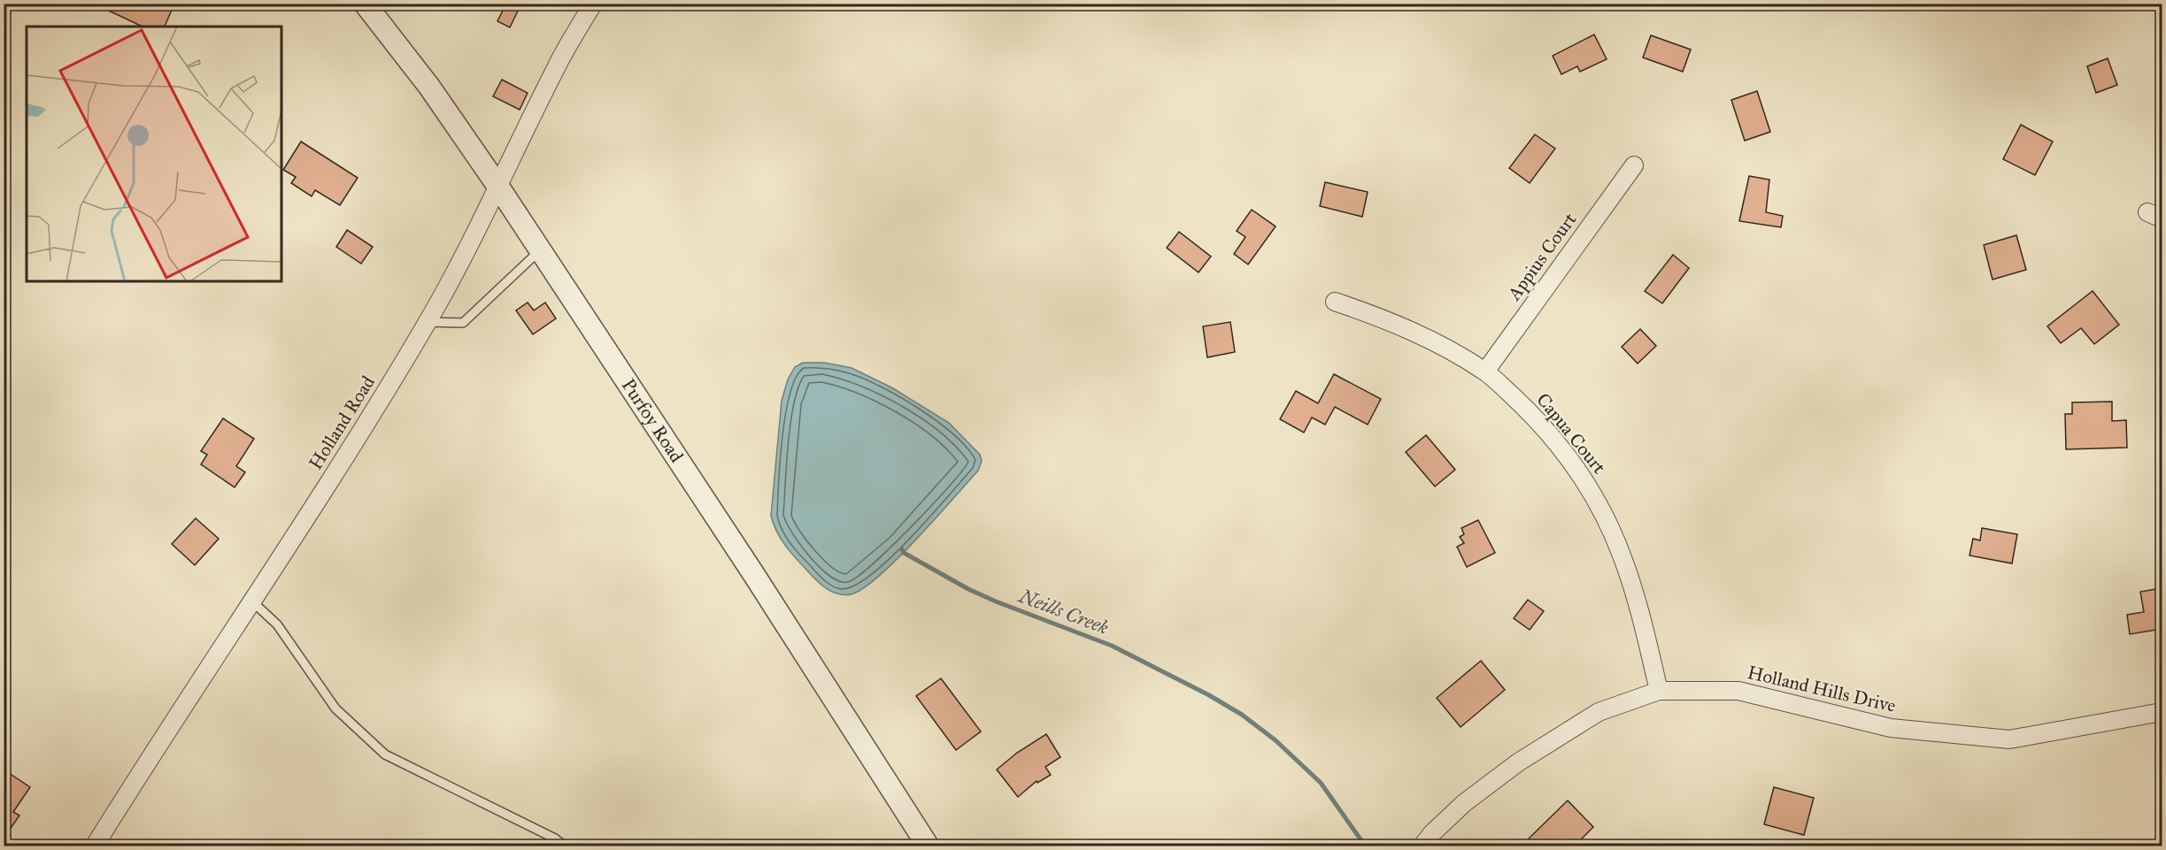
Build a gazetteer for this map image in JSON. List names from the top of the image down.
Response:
{
  "streets": {
    "street": [
      "Appius Court",
      "Purfoy Road",
      "Holland Road",
      "Capua Court",
      "Holland Hills Drive"
    ]
  },
  "crossings": [
    ["Appius Court", "Capua Court"],
    ["Purfoy Road", "Holland Road"],
    ["Capua Court", "Holland Hills Drive"]
  ],
  "water": ["Neills Creek"]
}
